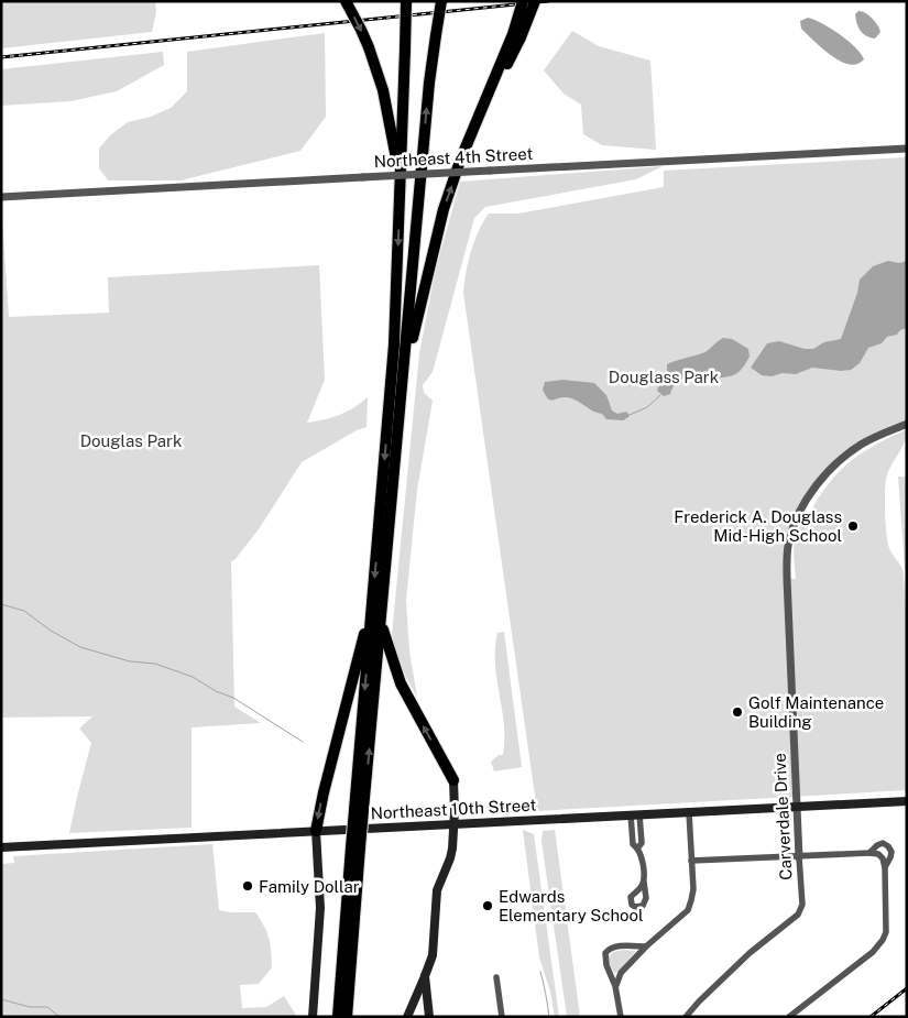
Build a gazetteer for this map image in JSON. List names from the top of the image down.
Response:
{
  "streets": {
    "main road": ["Northeast 10th Street"],
    "street": ["Northeast 4th Street", "Carverdale Drive"]
  },
  "crossings": [
    ["Northeast 10th Street", "Carverdale Drive"]
  ],
  "parks": ["Douglass Park", "Douglas Park"],
  "places": [
    "Frederick A. Douglass Mid-High School",
    "Golf Maintenance Building",
    "Family Dollar",
    "Edwards Elementary School"
  ]
}
